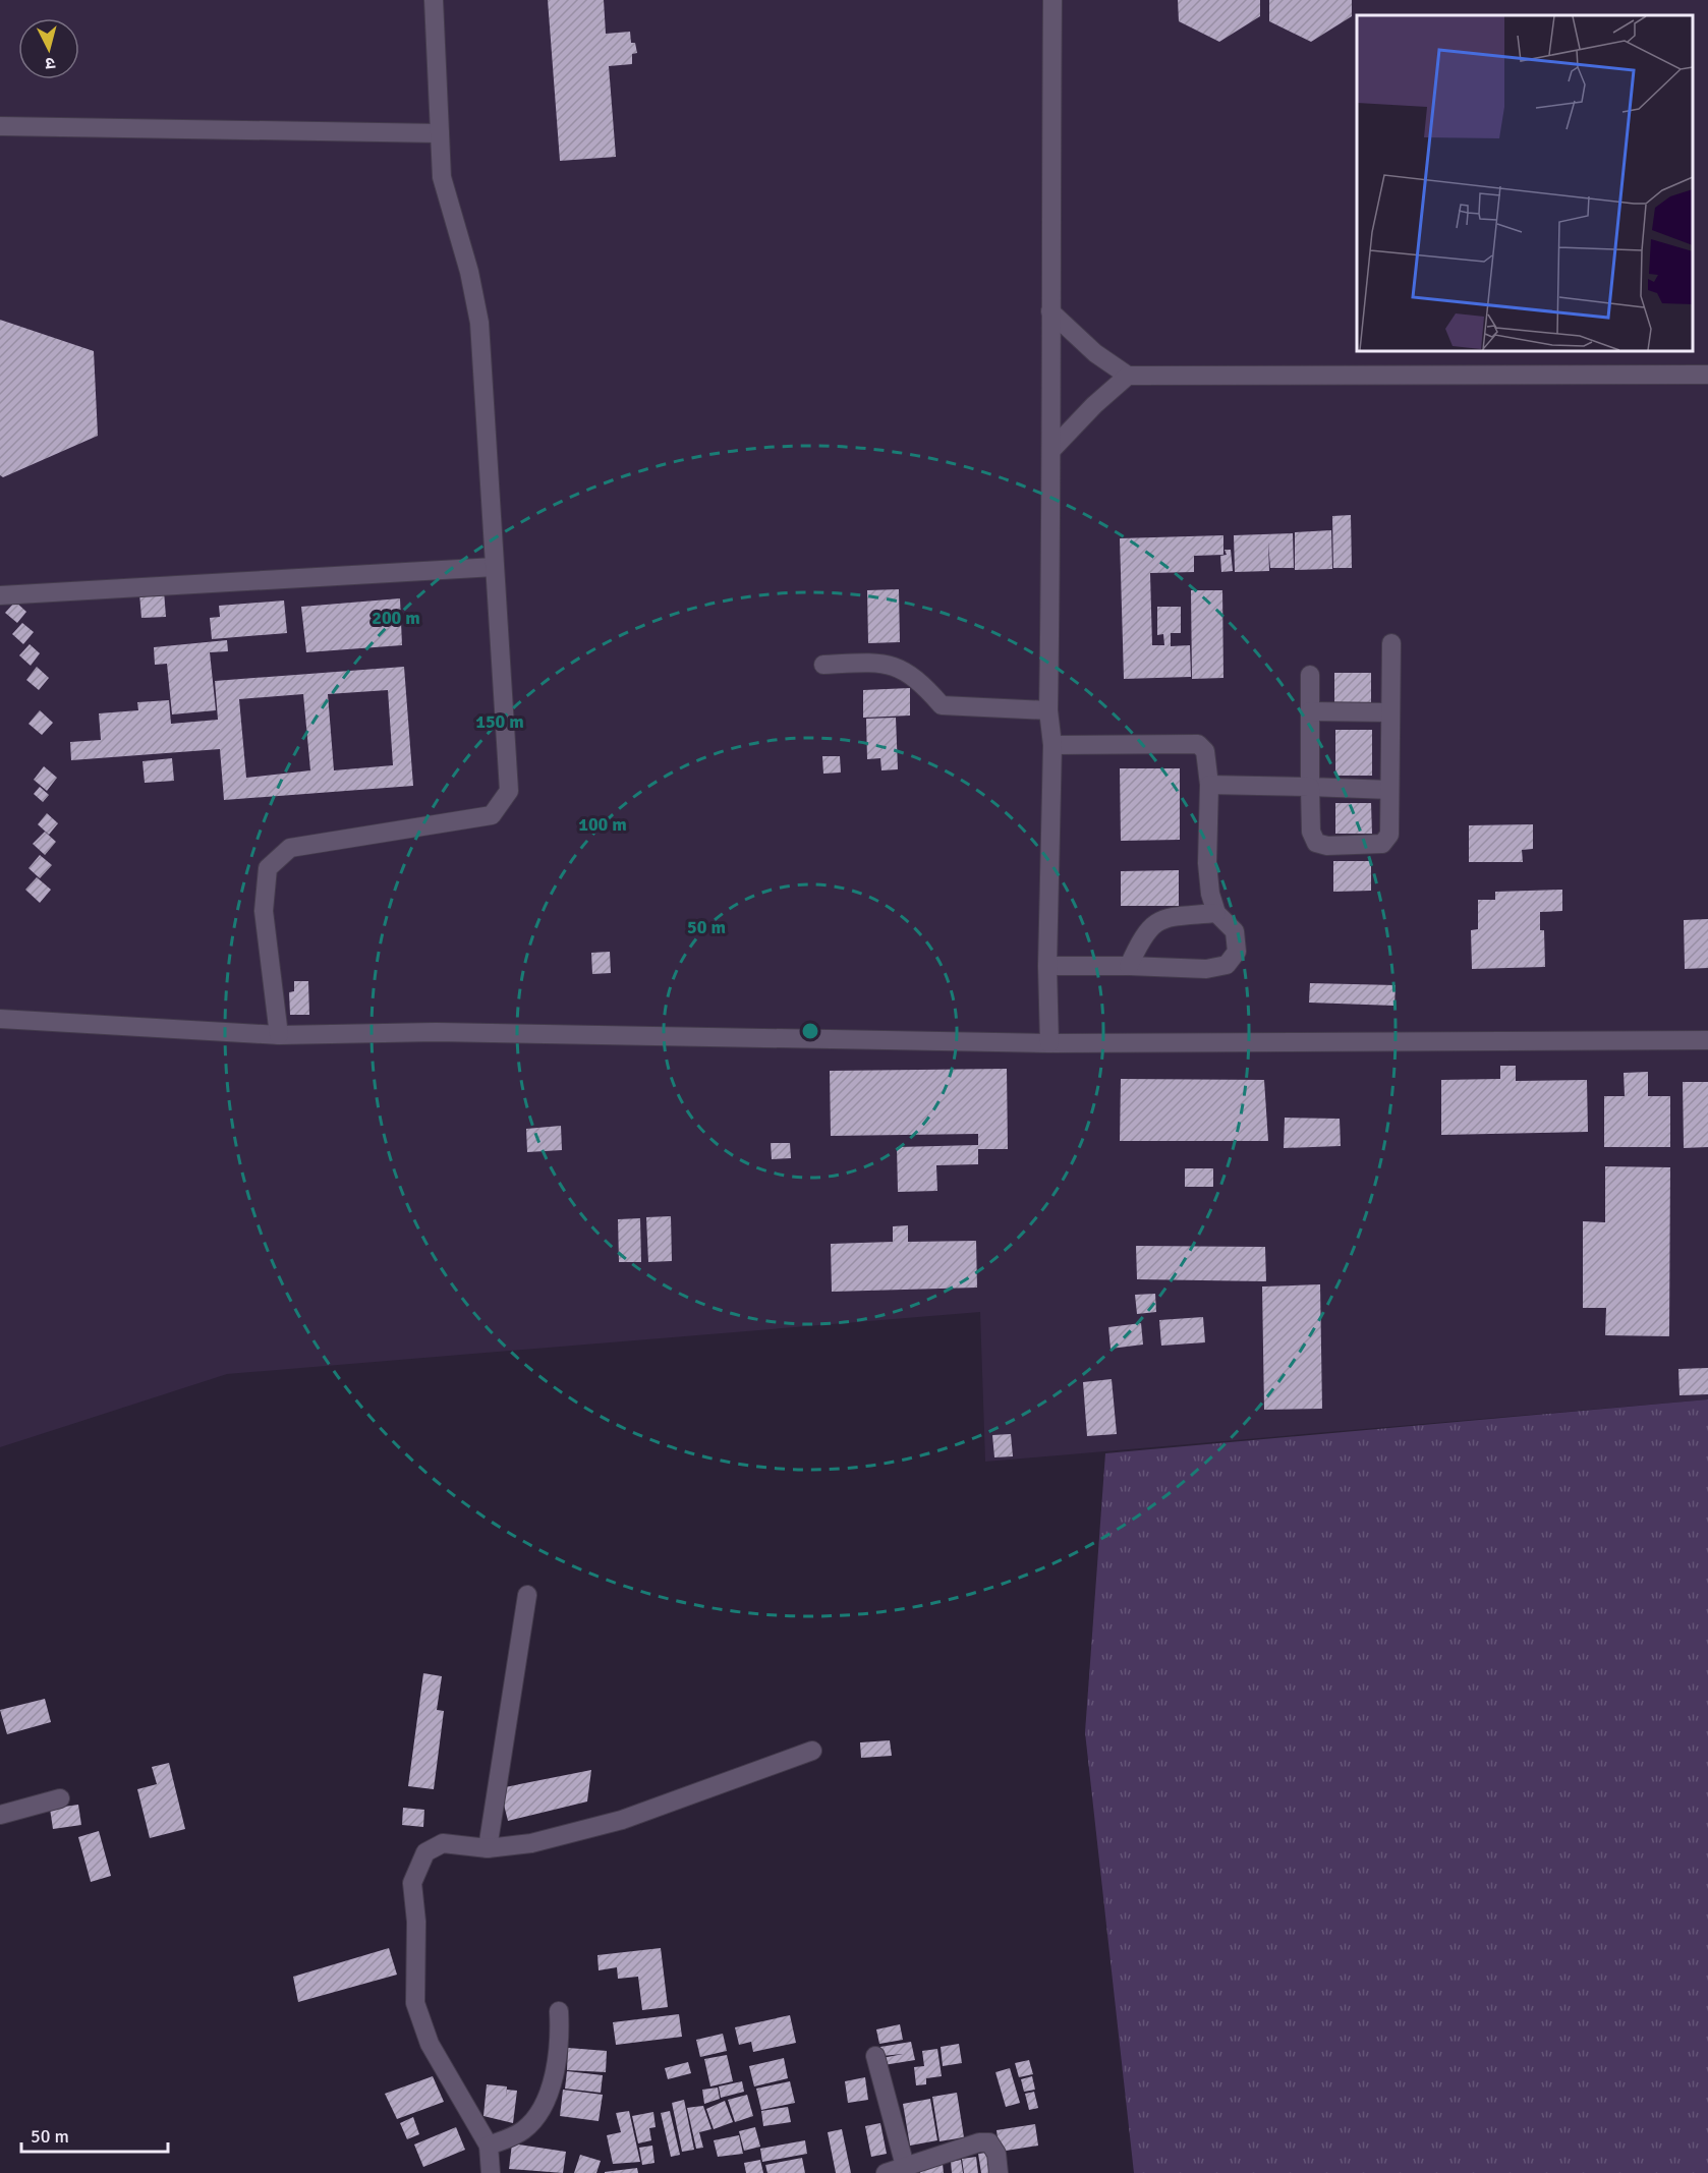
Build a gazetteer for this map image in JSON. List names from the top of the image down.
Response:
{
  "scale_bar": "50 m",
  "north": "bottom",
  "rings": [
    "200 m",
    "150 m",
    "100 m",
    "50 m"
  ]
}
